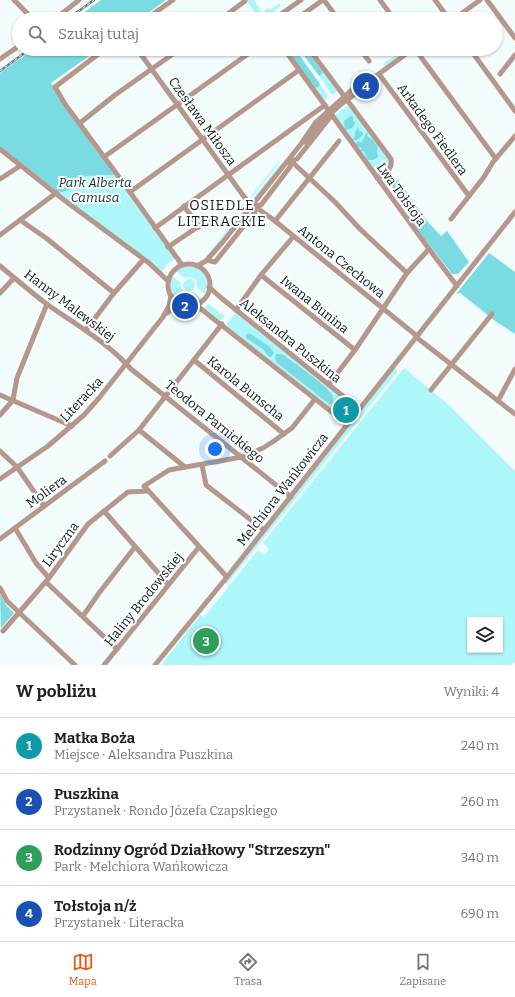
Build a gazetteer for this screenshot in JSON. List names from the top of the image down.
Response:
{
  "streets": {
    "street": [
      "Czesława Miłosza",
      "Arkadego Fiedlera",
      "Lwa Tołstoja",
      "Antona Czechowa",
      "Iwana Bunina",
      "Hanny Malewskiej",
      "Aleksandra Puszkina",
      "Karola Bunscha",
      "Literacka",
      "Teodora Parnickiego",
      "Melchiora Wańkowicza",
      "Moliera",
      "Liryczna",
      "Haliny Brodowskiej"
    ]
  },
  "crossings": [
    ["Czesława Miłosza", "Antona Czechowa"],
    ["Lwa Tołstoja", "Melchiora Wańkowicza"],
    ["Antona Czechowa", "Melchiora Wańkowicza"],
    ["Hanny Malewskiej", "Literacka"],
    ["Hanny Malewskiej", "Teodora Parnickiego"],
    ["Aleksandra Puszkina", "Literacka"],
    ["Aleksandra Puszkina", "Melchiora Wańkowicza"],
    ["Literacka", "Teodora Parnickiego"],
    ["Teodora Parnickiego", "Melchiora Wańkowicza"]
  ],
  "districts": ["OSIEDLE LITERACKIE"],
  "parks": ["Park Alberta Camusa"],
  "page": {
    "search": "Szukaj tutaj",
    "pins": [
      "4",
      "2",
      "1",
      "3"
    ],
    "heading": ["W pobliżu", "Wyniki: 4"],
    "list": [
      {
        "mark": "1",
        "name": "Matka Boża",
        "note": "Miejsce · Aleksandra Puszkina",
        "value": "240 m"
      },
      {
        "mark": "2",
        "name": "Puszkina",
        "note": "Przystanek · Rondo Józefa Czapskiego",
        "value": "260 m"
      },
      {
        "mark": "3",
        "name": "Rodzinny Ogród Działkowy \"Strzeszyn\"",
        "note": "Park · Melchiora Wańkowicza",
        "value": "340 m"
      },
      {
        "mark": "4",
        "name": "Tołstoja n/ż",
        "note": "Przystanek · Literacka",
        "value": "690 m"
      }
    ],
    "nav": ["Mapa", "Trasa", "Zapisane"]
  }
}
